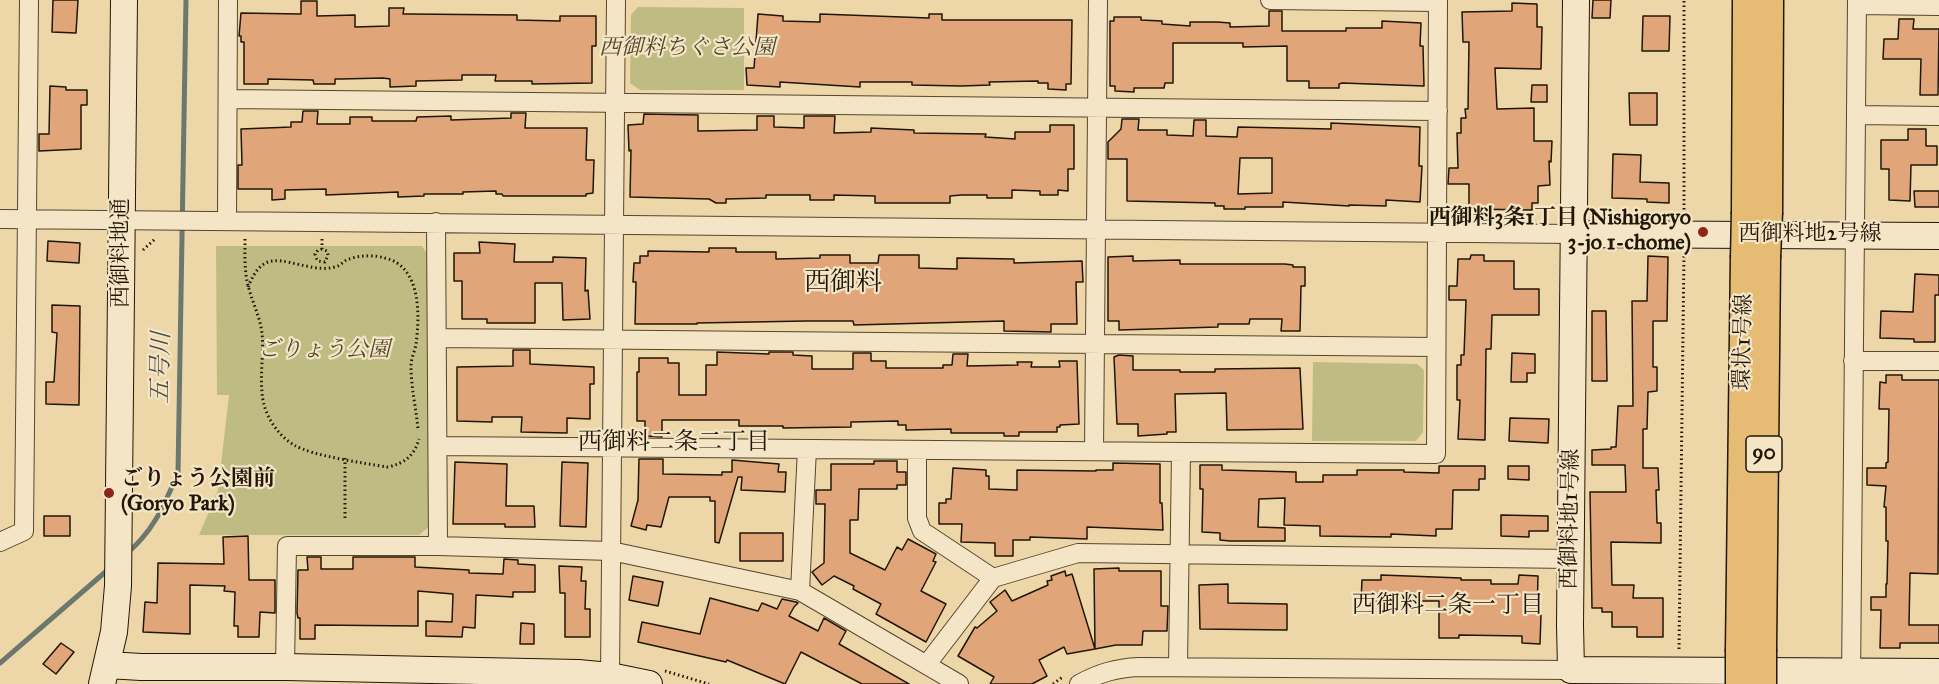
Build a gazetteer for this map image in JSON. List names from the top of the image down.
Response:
{
  "streets": {
    "main road": ["環状1号線", "90"],
    "street": ["西御料地2号線", "西御料地通", "西御料地1号線"]
  },
  "crossings": [
    ["西御料地2号線", "西御料地1号線"]
  ],
  "districts": ["西御料", "西御料二条二丁目", "西御料二条一丁目"],
  "water": ["五号川"],
  "parks": ["西御料ちぐさ公園", "ごりょう公園"],
  "places": ["西御料3条1丁目 (Nishigoryo 3-jo 1-chome)", "ごりょう公園前 (Goryo Park)"]
}
